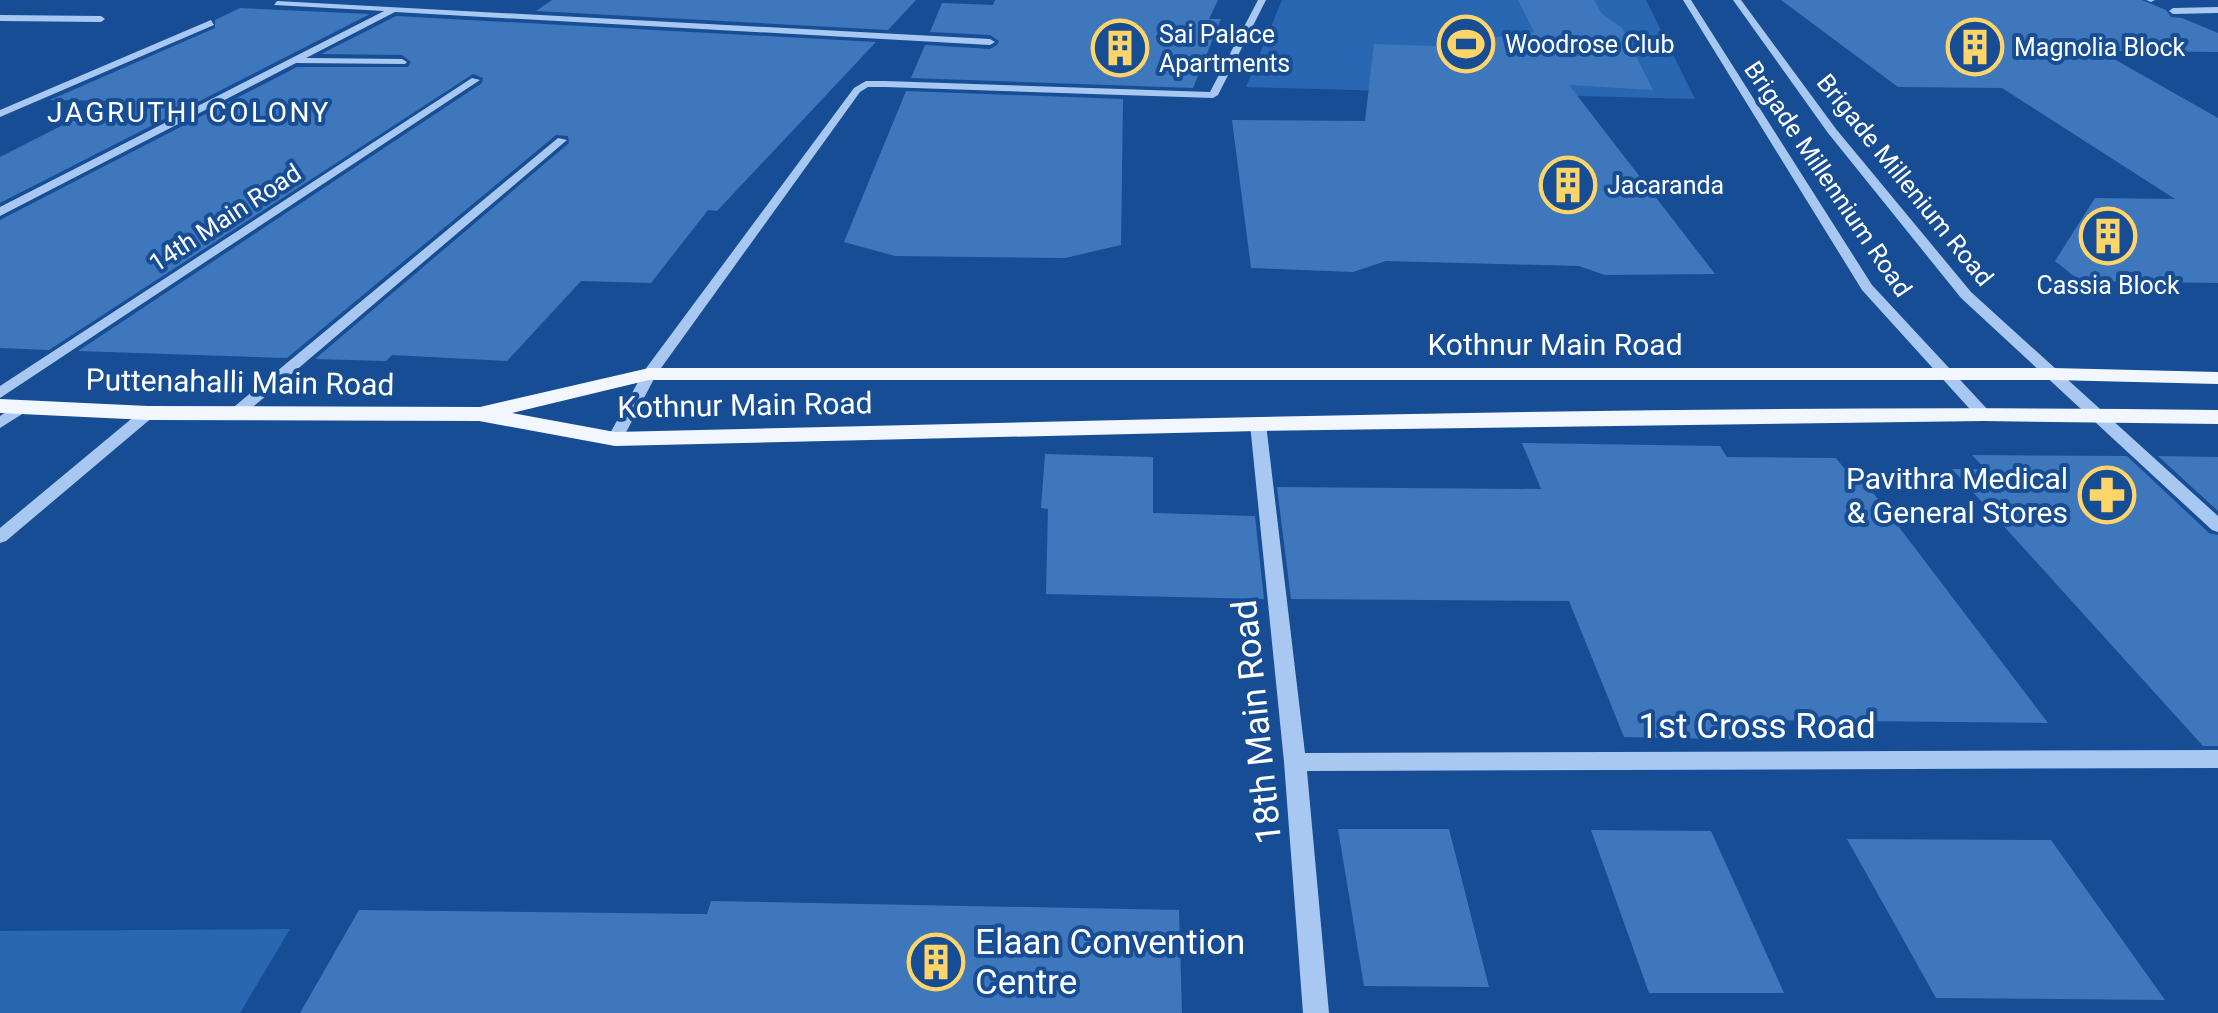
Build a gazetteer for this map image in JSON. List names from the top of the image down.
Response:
{
  "streets": {
    "main road": ["Kothnur Main Road", "Puttenahalli Main Road"],
    "street": [
      "Brigade Millennium Road",
      "Brigade Millenium Road",
      "14th Main Road",
      "18th Main Road",
      "1st Cross Road"
    ]
  },
  "crossings": [
    ["Brigade Millennium Road", "Kothnur Main Road"],
    ["Brigade Millenium Road", "Kothnur Main Road"],
    ["Kothnur Main Road", "Puttenahalli Main Road"],
    ["Kothnur Main Road", "18th Main Road"],
    ["18th Main Road", "1st Cross Road"]
  ],
  "districts": ["JAGRUTHI COLONY"],
  "places": {
    "sports": ["Woodrose Club"],
    "building": [
      "Magnolia Block",
      "Sai Palace Apartments",
      "Jacaranda",
      "Cassia Block",
      "Elaan Convention Centre"
    ],
    "pharmacy": ["Pavithra Medical & General Stores"]
  }
}
